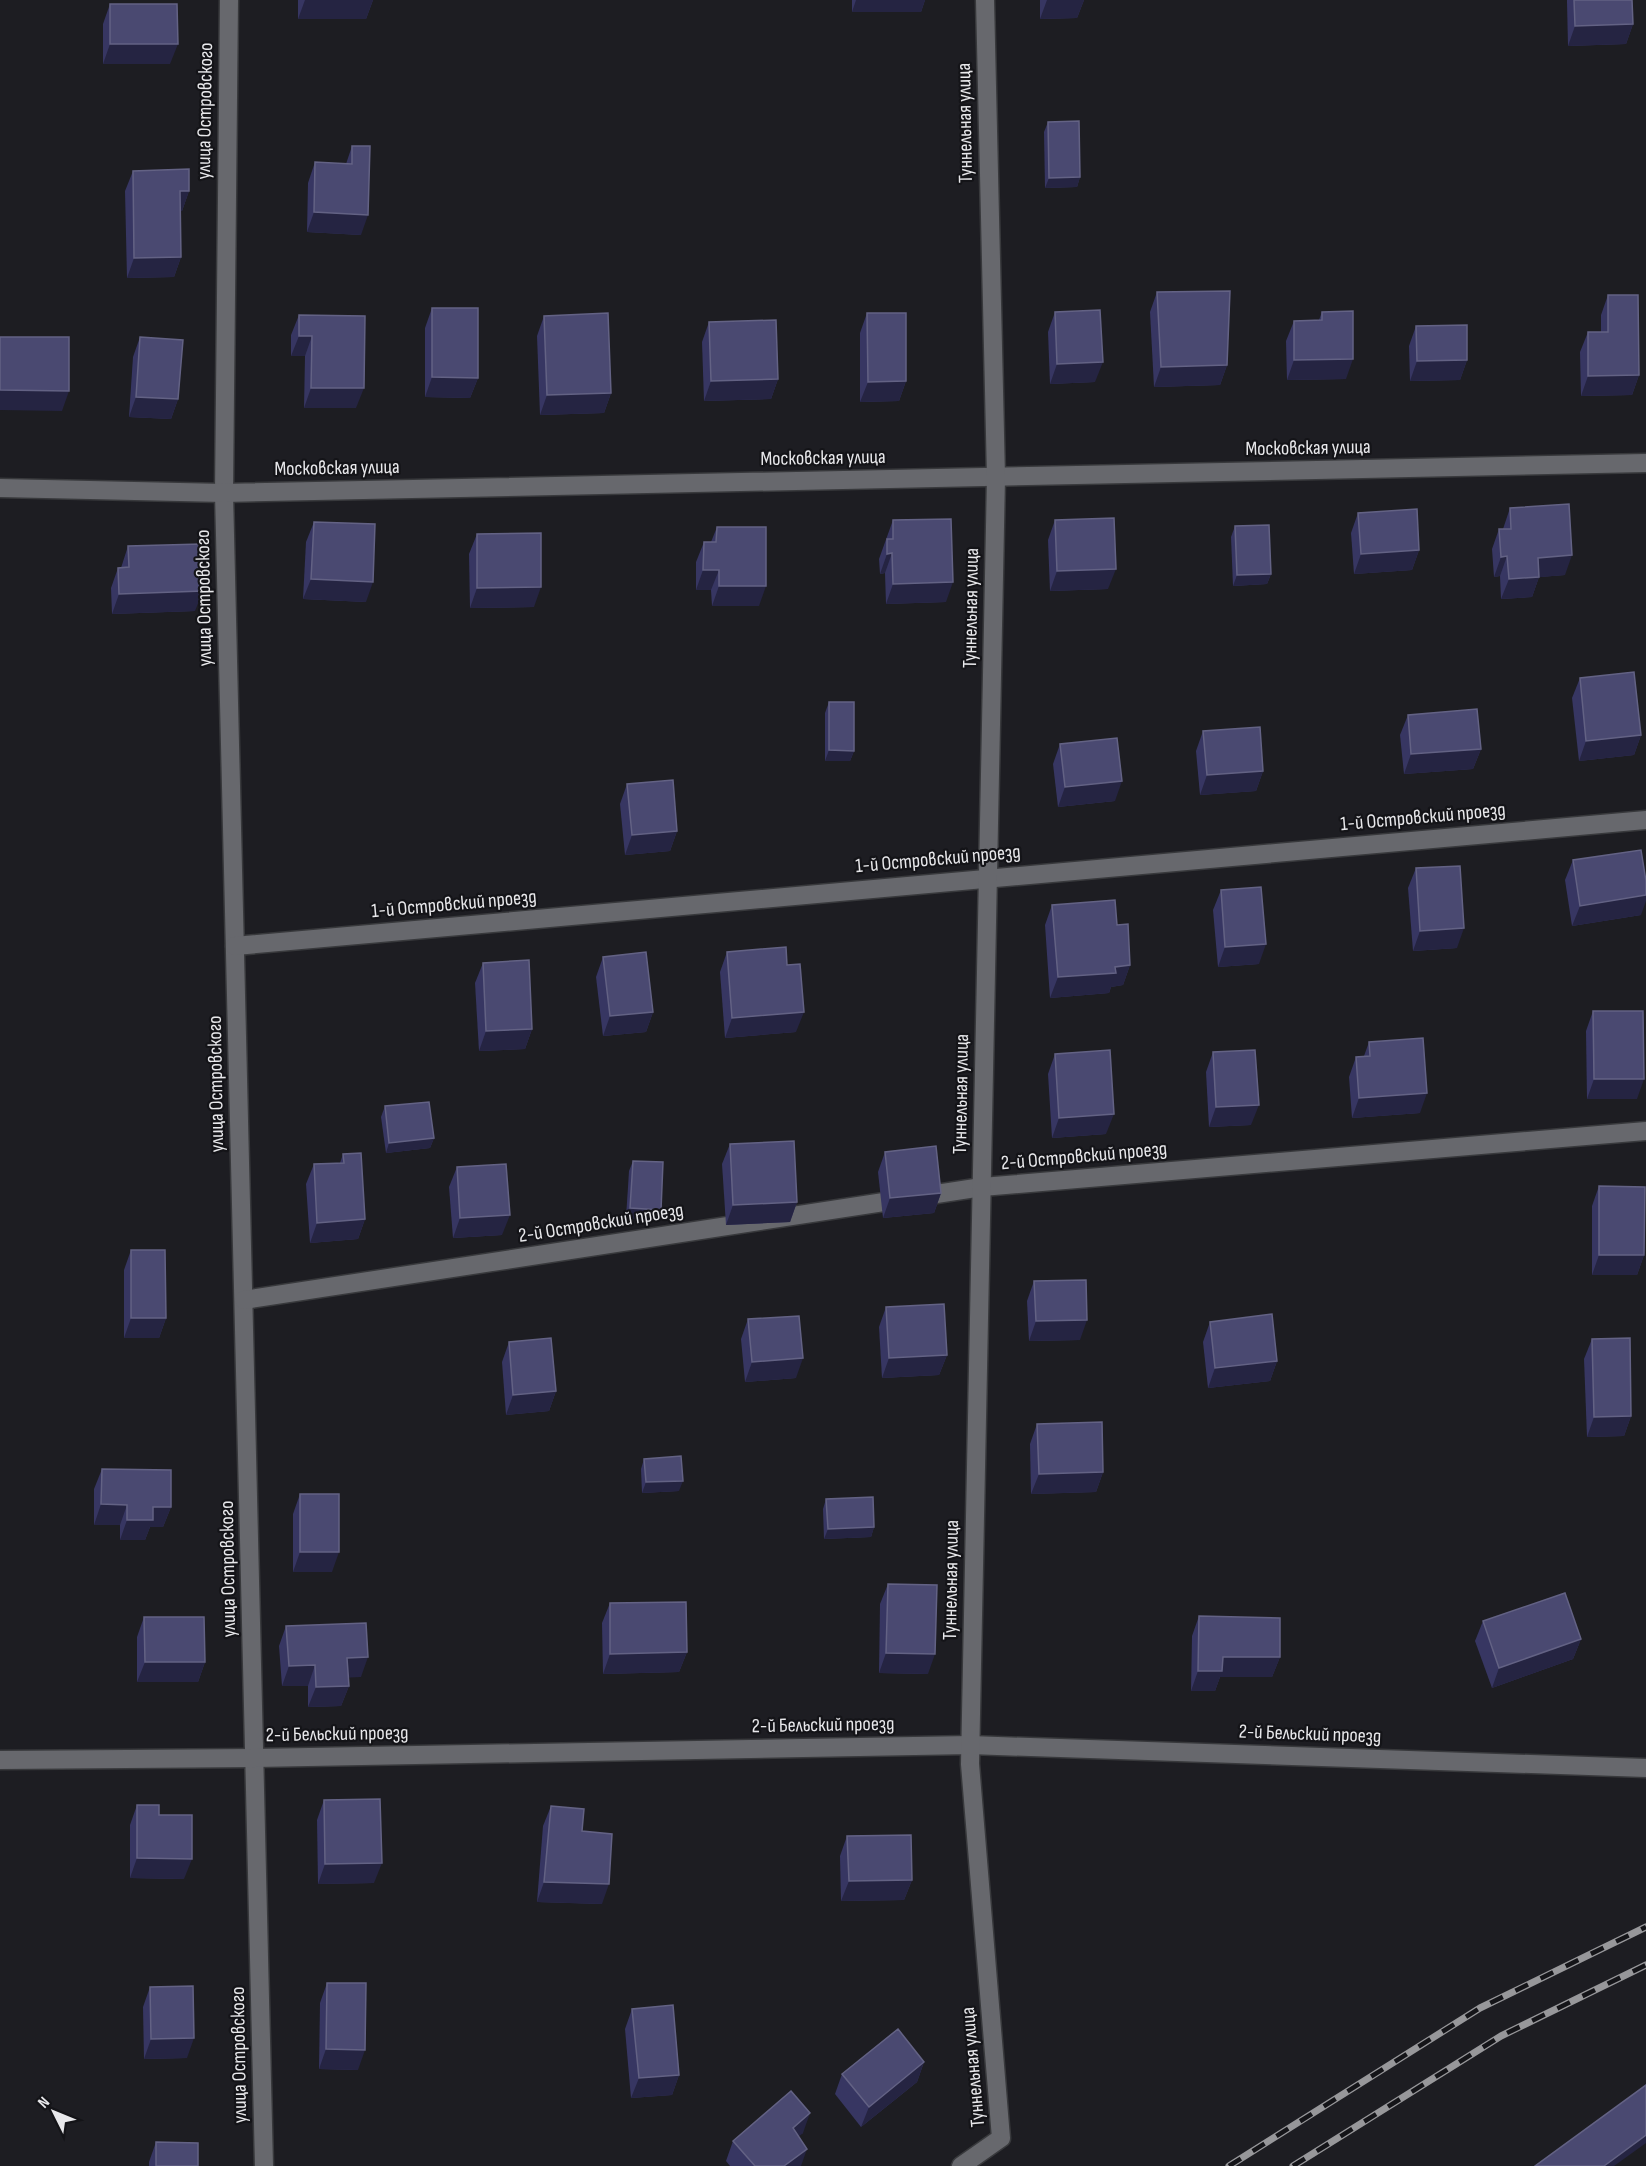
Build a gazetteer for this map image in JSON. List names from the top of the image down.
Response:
{
  "streets": {
    "street": [
      "улица Островского",
      "Туннельная улица",
      "Московская улица",
      "1-й Островский проезд",
      "2-й Островский проезд",
      "2-й Бельский проезд"
    ]
  },
  "crossings": [
    ["улица Островского", "Московская улица"],
    ["улица Островского", "1-й Островский проезд"],
    ["улица Островского", "2-й Островский проезд"],
    ["улица Островского", "2-й Бельский проезд"],
    ["Туннельная улица", "Московская улица"],
    ["Туннельная улица", "1-й Островский проезд"],
    ["Туннельная улица", "2-й Островский проезд"],
    ["Туннельная улица", "2-й Бельский проезд"]
  ],
  "north": "top left"
}
